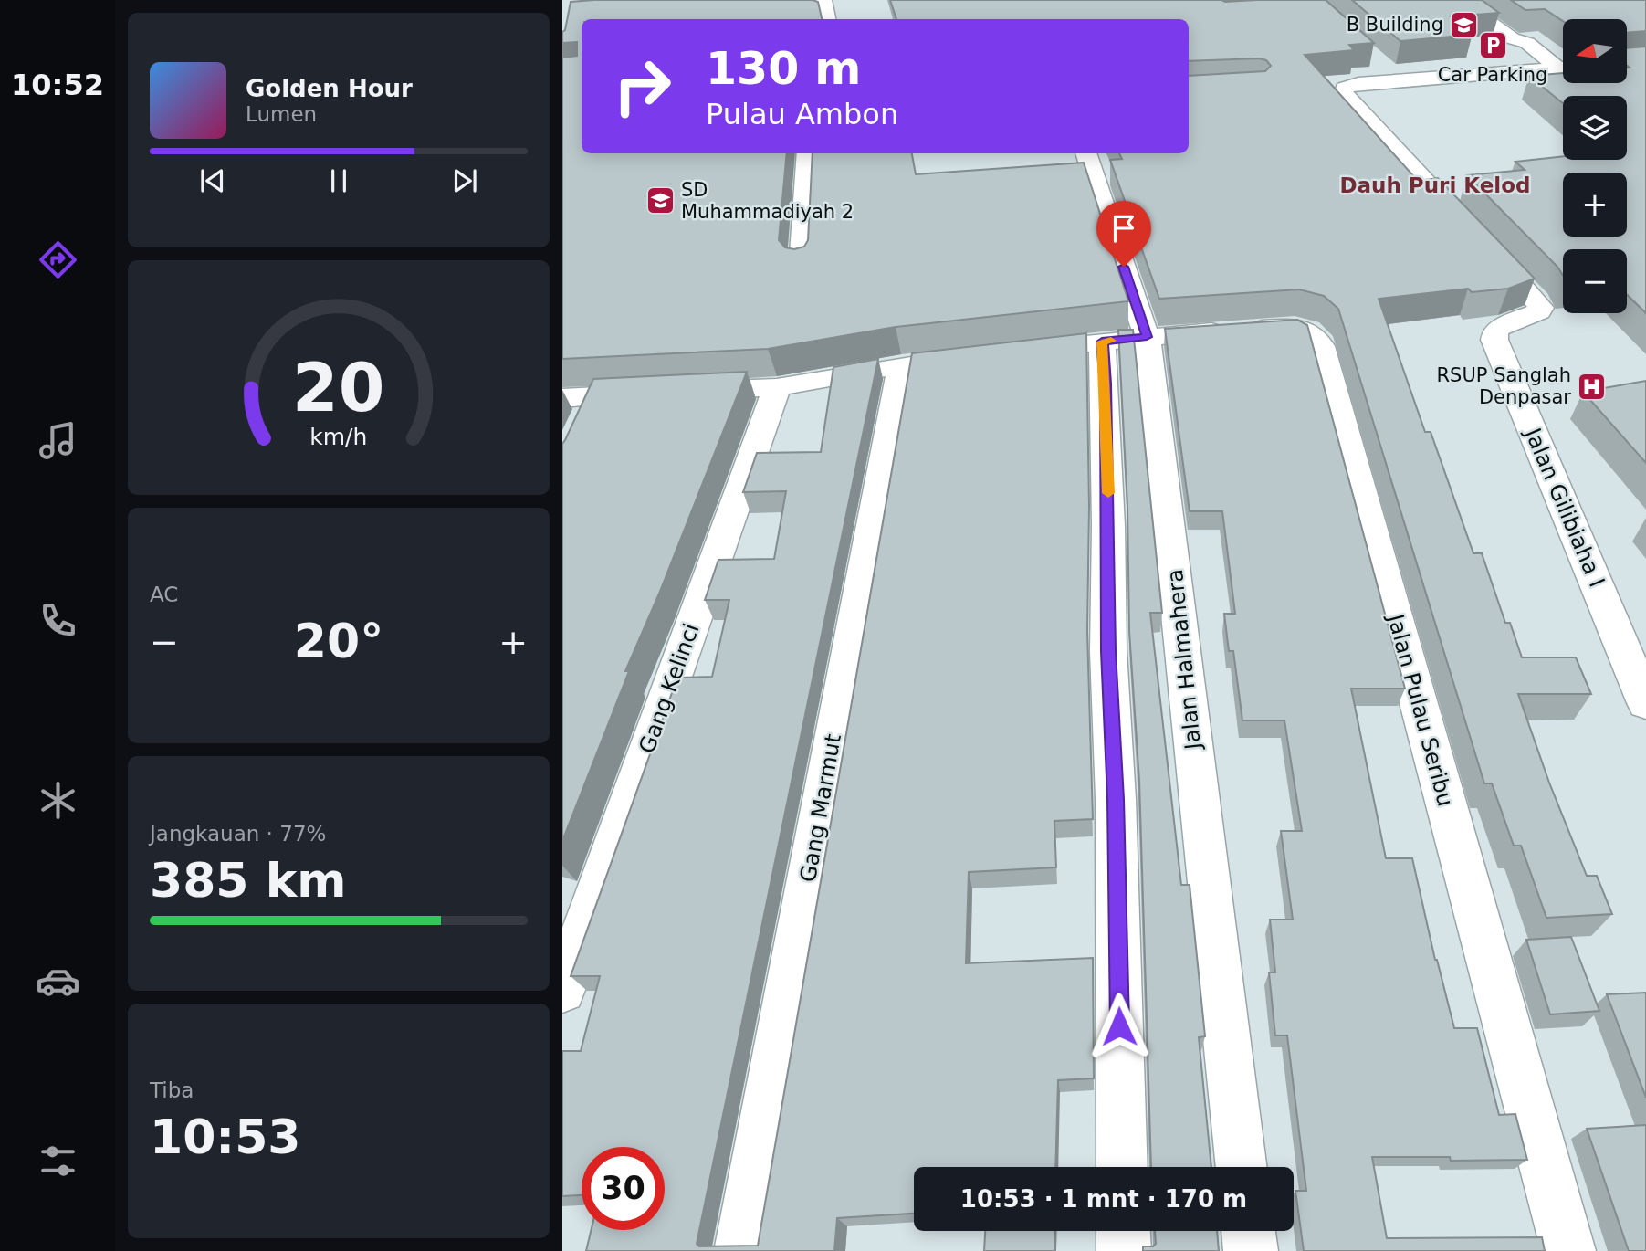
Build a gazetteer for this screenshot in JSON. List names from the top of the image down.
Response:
{
  "streets": {
    "street": [
      "Jalan Gilibiaha I",
      "Jalan Halmahera",
      "Gang Kelinci",
      "Jalan Pulau Seribu",
      "Gang Marmut"
    ]
  },
  "crossings": [
    ["Jalan Halmahera", "Jalan Pulau Seribu"]
  ],
  "districts": ["Dauh Puri Kelod"],
  "places": {
    "school or university": ["B Building", "SD Muhammadiyah 2"],
    "parking": ["Car Parking"],
    "hospital": ["RSUP Sanglah Denpasar"]
  },
  "north": "left",
  "page": {
    "tabs": "10:52",
    "map_buttons": ["+", "−"],
    "turn": ["130 m", "Pulau Ambon"],
    "song": ["Golden Hour", "Lumen"],
    "tile": [
      "AC",
      ["Jangkauan · 77%", "385 km"],
      ["Tiba", "10:53"]
    ],
    "heat": ["−", "20°", "+"],
    "limit": "30",
    "trip": "10:53 · 1 mnt · 170 m",
    "gauge": ["20", "km/h"]
  }
}
